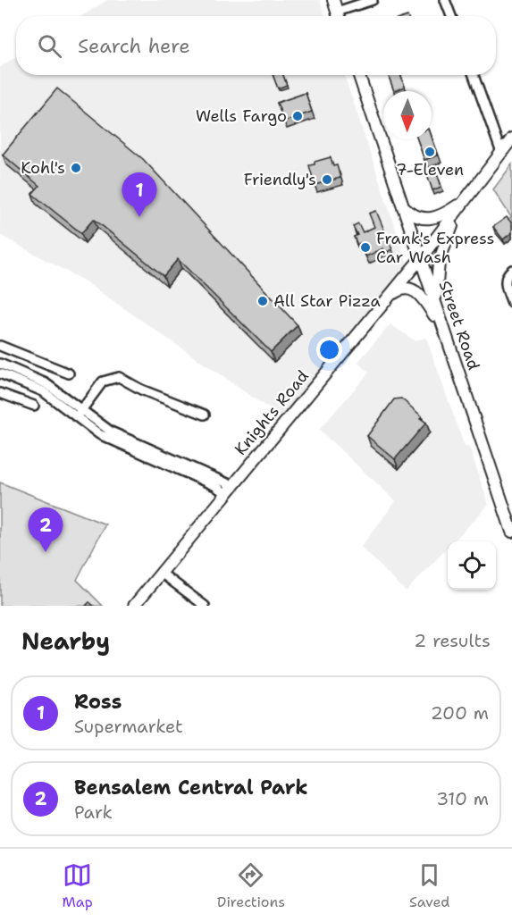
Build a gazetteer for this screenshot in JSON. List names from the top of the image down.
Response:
{
  "streets": {
    "main road": ["Street Road", "Knights Road"]
  },
  "crossings": [
    ["Street Road", "Knights Road"]
  ],
  "places": [
    "Wells Fargo",
    "7-Eleven",
    "Kohl's",
    "Friendly's",
    "Frank's Express Car Wash",
    "All Star Pizza"
  ],
  "north": "bottom",
  "page": {
    "search": "Search here",
    "pins": ["1", "2"],
    "heading": ["Nearby", "2 results"],
    "list": [
      {
        "mark": "1",
        "name": "Ross",
        "note": "Supermarket",
        "value": "200 m"
      },
      {
        "mark": "2",
        "name": "Bensalem Central Park",
        "note": "Park",
        "value": "310 m"
      }
    ],
    "nav": ["Map", "Directions", "Saved"]
  }
}
